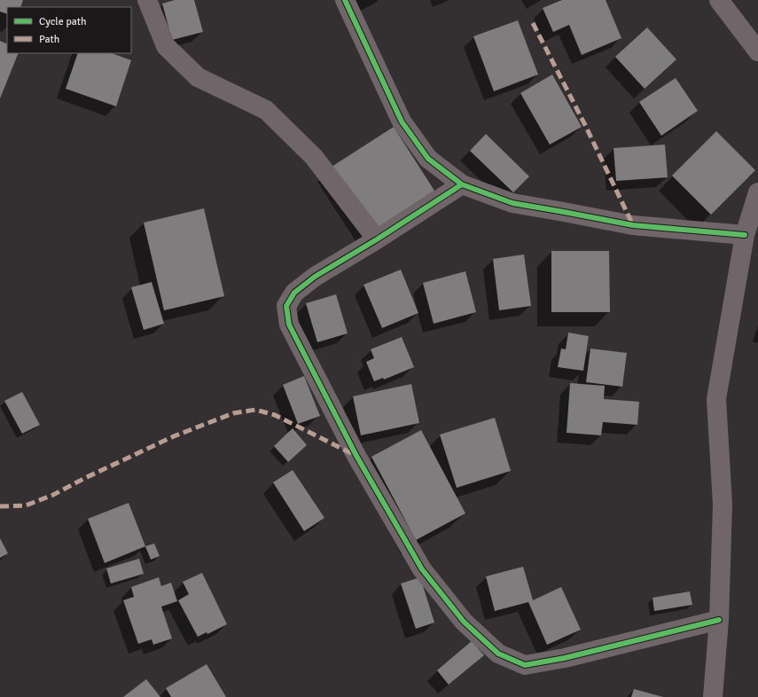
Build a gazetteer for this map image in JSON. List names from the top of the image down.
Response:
{
  "legend": ["Cycle path", "Path"]
}
